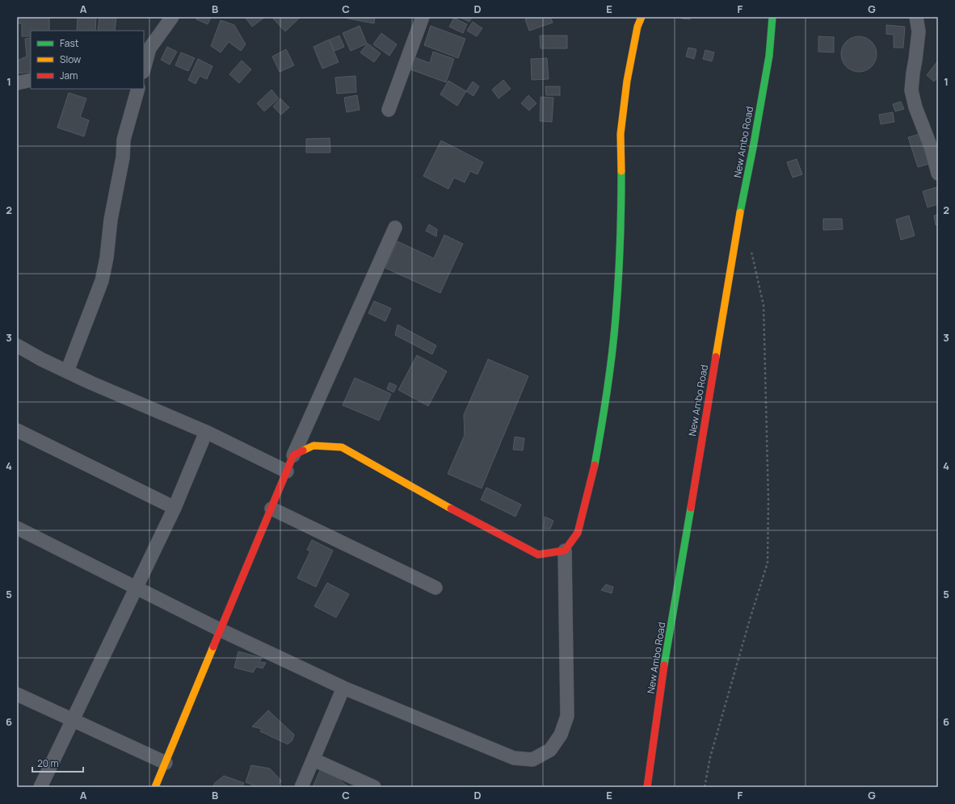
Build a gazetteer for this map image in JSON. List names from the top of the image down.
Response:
{
  "streets": {
    "main road": ["New Ambo Road"]
  },
  "legend": ["Fast", "Slow", "Jam"],
  "scale_bar": "20 m",
  "grid": {
    "columns": [
      "A",
      "B",
      "C",
      "D",
      "E",
      "F",
      "G"
    ],
    "rows": [
      "1",
      "2",
      "3",
      "4",
      "5",
      "6"
    ]
  }
}
